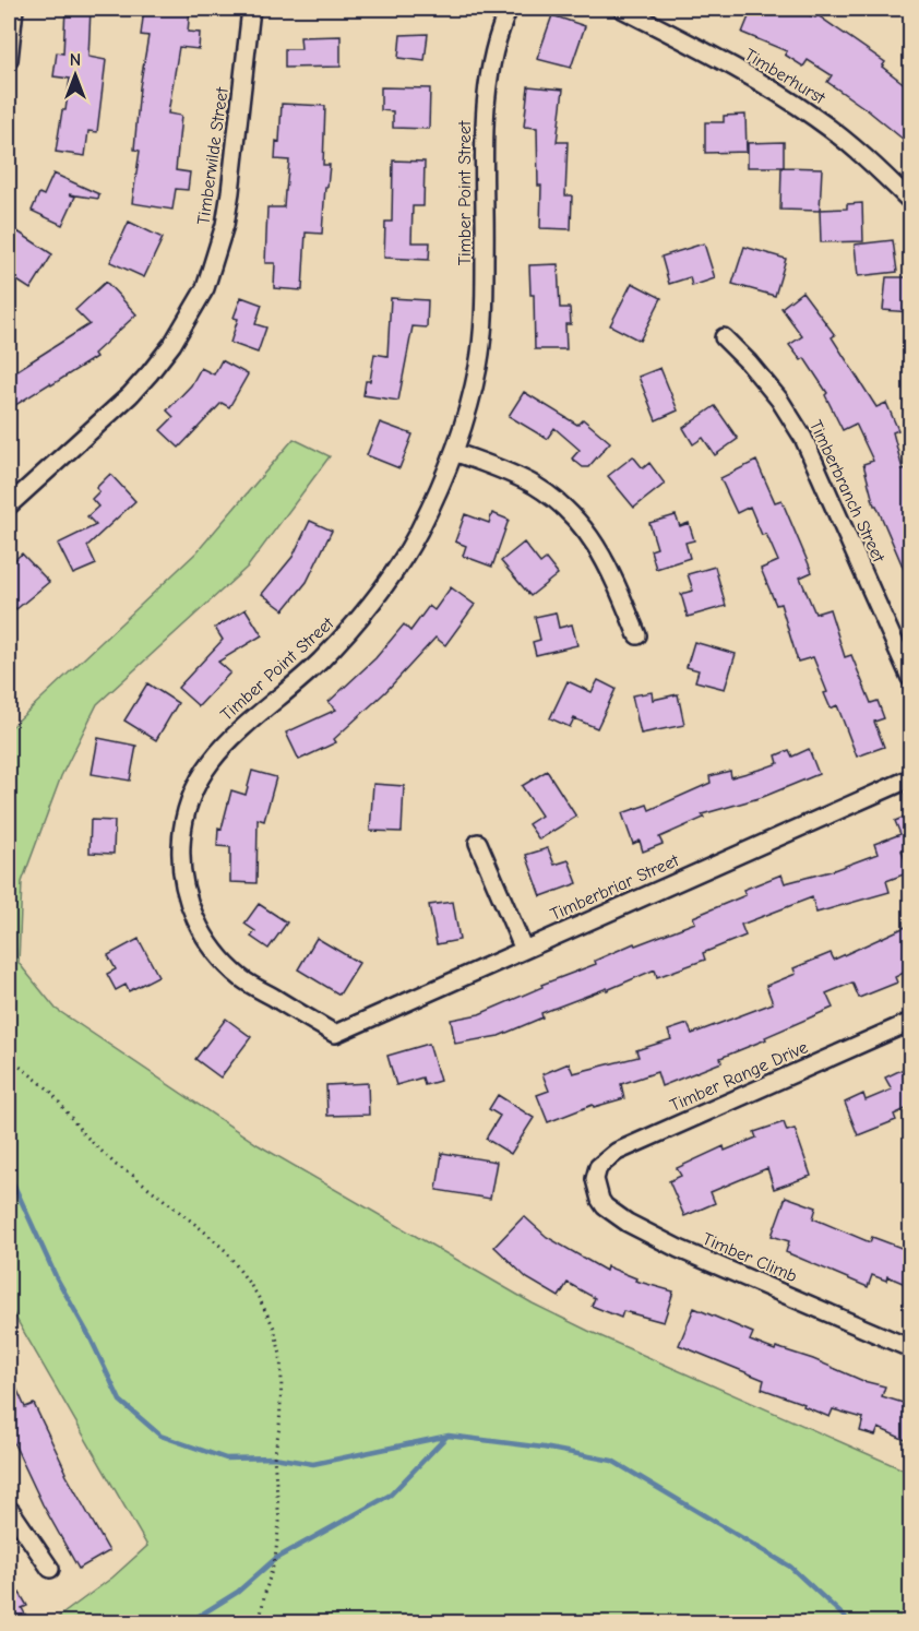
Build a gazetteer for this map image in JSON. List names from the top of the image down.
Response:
{
  "streets": {
    "street": [
      "Timberhurst",
      "Timberwilde Street",
      "Timber Point Street",
      "Timberbranch Street",
      "Timberbriar Street",
      "Timber Range Drive",
      "Timber Climb"
    ]
  },
  "crossings": [
    ["Timber Point Street", "Timberbriar Street"],
    ["Timber Range Drive", "Timber Climb"]
  ],
  "north": "top"
}
